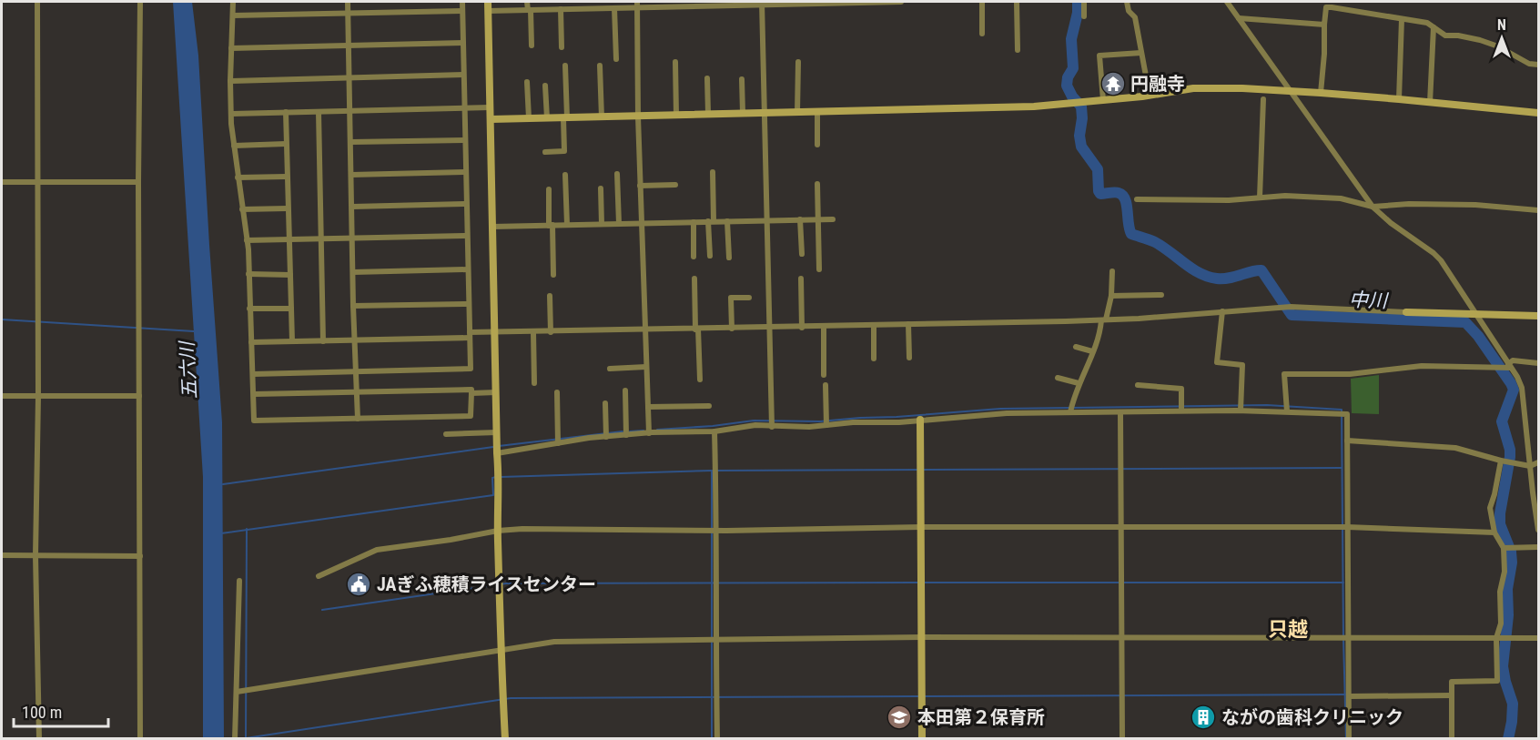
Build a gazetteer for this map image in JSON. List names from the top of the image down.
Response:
{
  "districts": ["只越"],
  "water": ["中川", "五六川"],
  "places": {
    "temple": ["円融寺"],
    "public building": ["JAぎふ穂積ライスセンター"],
    "school or university": ["本田第２保育所"],
    "building": ["ながの歯科クリニック"]
  },
  "scale_bar": "100 m",
  "north": "top"
}
